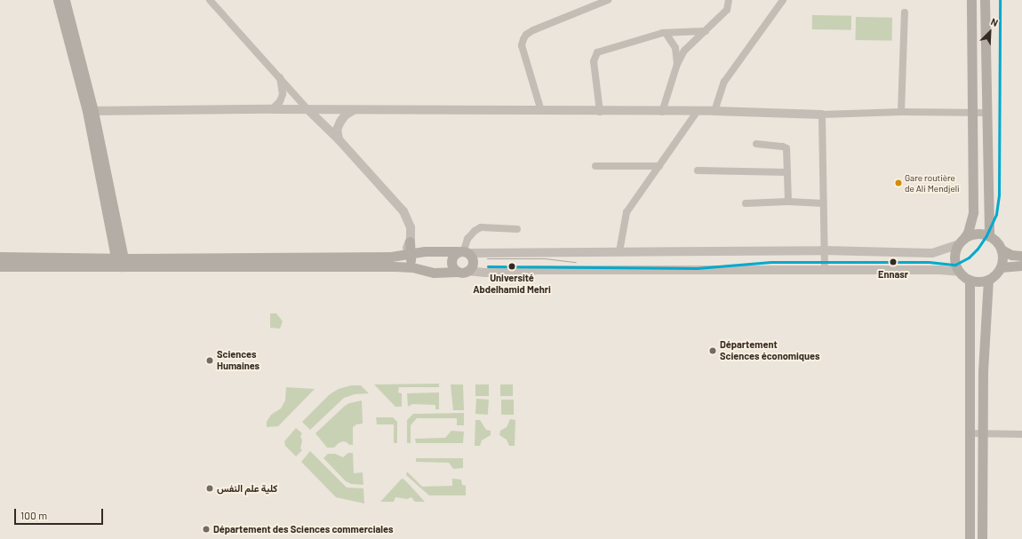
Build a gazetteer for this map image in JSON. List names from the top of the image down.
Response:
{
  "places": [
    "Gare routière de Ali Mendjeli",
    "Ennasr",
    "Université Abdelhamid Mehri",
    "Département Sciences économiques",
    "Sciences Humaines",
    "كلية علم النفس",
    "Département des Sciences commerciales"
  ],
  "scale_bar": "100 m",
  "north": "top right"
}
